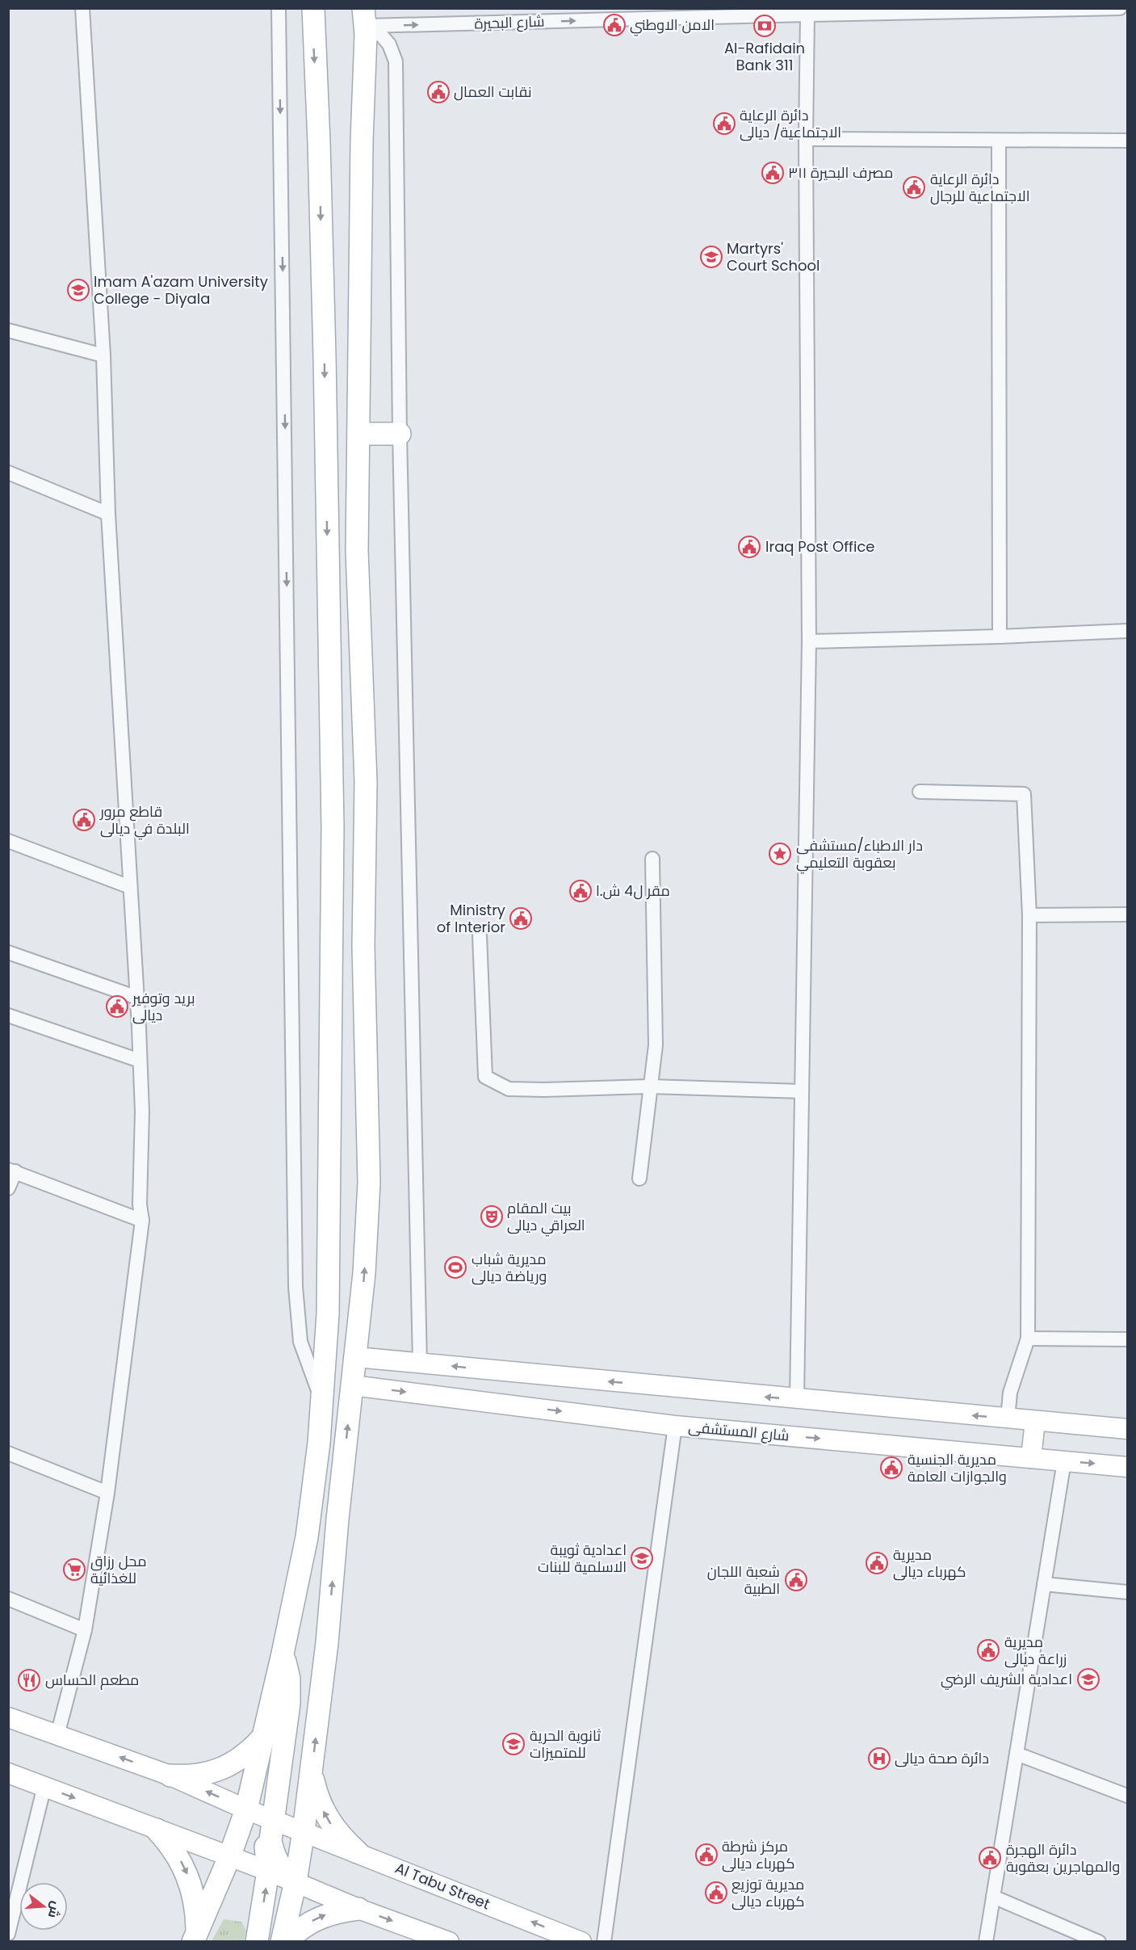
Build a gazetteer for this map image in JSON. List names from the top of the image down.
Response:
{
  "streets": {
    "street": ["شارع البحيرة", "شارع المستشفى", "Al Tabu Street"]
  },
  "one_way": ["شارع البحيرة"],
  "places": {
    "public building": [
      "الامن الاوطني",
      "نقابت العمال",
      "دائرة الرعاية الاجتماعية/ ديالى",
      "مصرف البحيرة ٣١١",
      "دائرة الرعاية الاجتماعية للرجال",
      "Iraq Post Office",
      "قاطع مرور البلدة في ديالى",
      "مقر ل4 ش.ا",
      "Ministry of Interior",
      "بريد وتوفير ديالى",
      "مديرية الجنسية والجوازات العامة",
      "مديرية كهرباء ديالى",
      "شعبة اللجان الطبية",
      "مديرية زراعة ديالى",
      "مركز شرطة كهرباء ديالى",
      "دائرة الهجرة والمهاجرين بعقوبة",
      "مديرية توزيع كهرباء ديالى"
    ],
    "bank": ["Al-Rafidain Bank 311"],
    "school or university": [
      "Martyrs' Court School",
      "Imam A'azam University College - Diyala",
      "اعدادية ثويبة الاسلمية للبنات",
      "اعدادية الشريف الرضي",
      "ثانوية الحرية للمتميزات"
    ],
    "place": ["دار الاطباء/مستشفى بعقوبة التعليمي"],
    "theatre": ["بيت المقام العراقي ديالى"],
    "sports": ["مديرية شباب ورياضة ديالى"],
    "supermarket": ["محل رزاق للغذائية"],
    "restaurant": ["مطعم الحساس"],
    "hospital": ["دائرة صحة ديالى"]
  },
  "north": "right"
}
